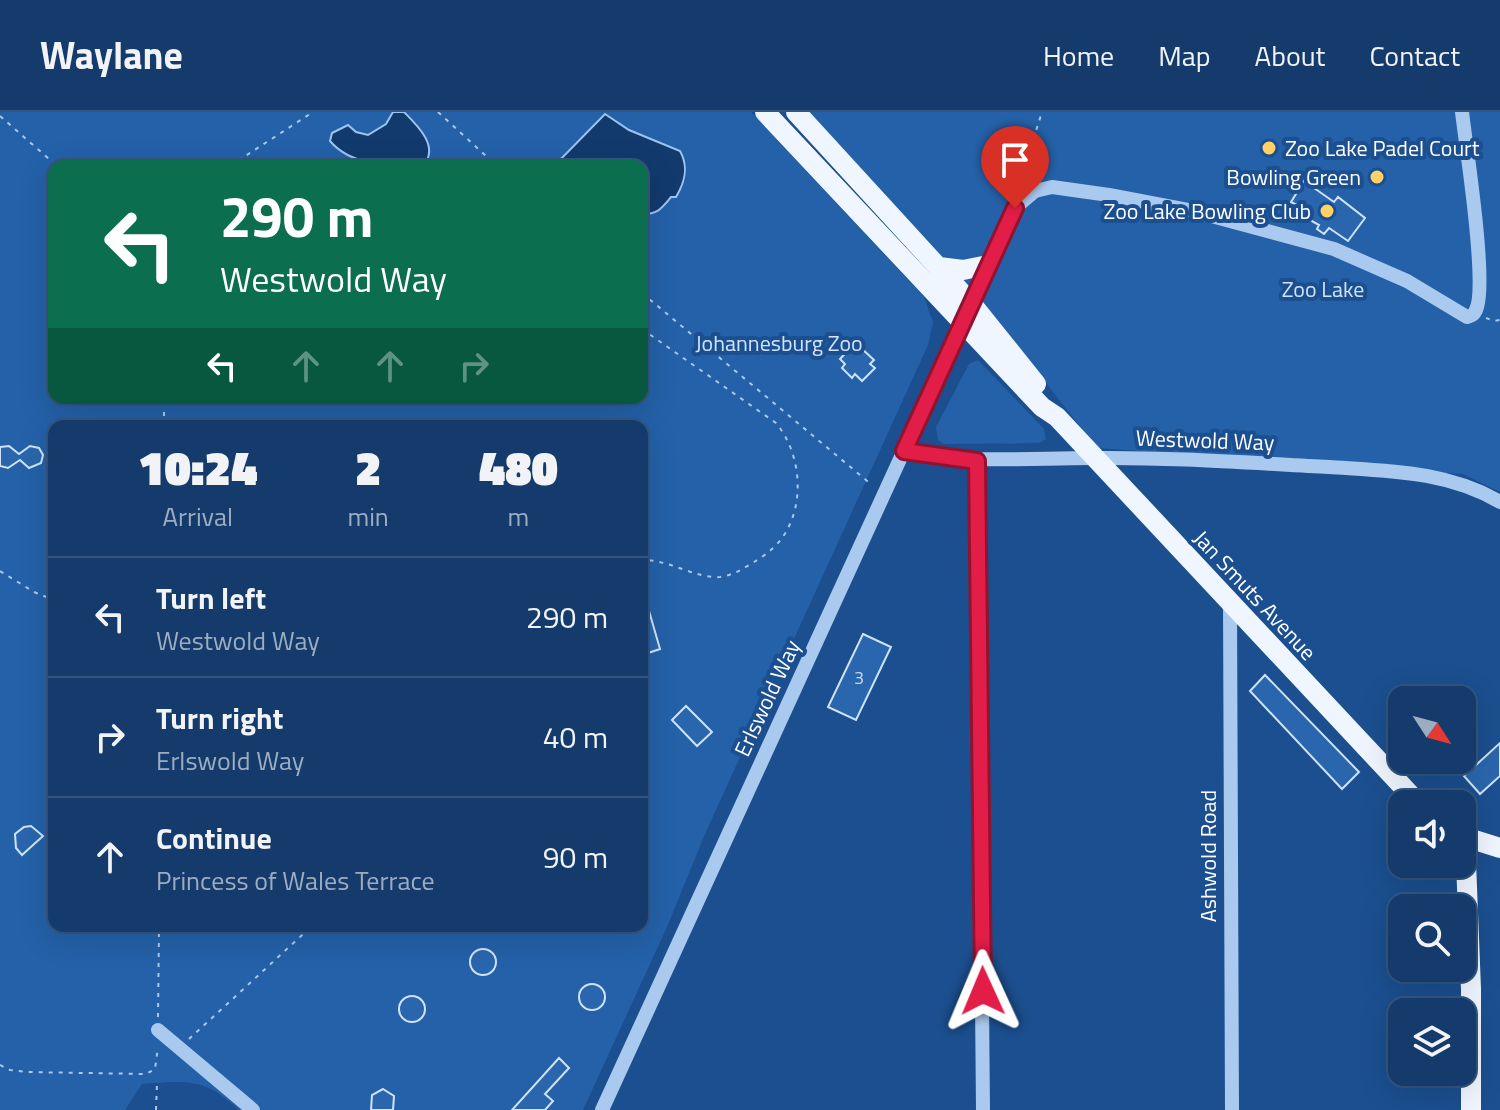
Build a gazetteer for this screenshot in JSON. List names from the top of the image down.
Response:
{
  "streets": {
    "main road": ["Jan Smuts Avenue"],
    "street": ["Westwold Way", "Erlswold Way", "Ashwold Road"]
  },
  "crossings": [
    ["Westwold Way", "Jan Smuts Avenue"],
    ["Westwold Way", "Erlswold Way"],
    ["Jan Smuts Avenue", "Erlswold Way"],
    ["Jan Smuts Avenue", "Ashwold Road"]
  ],
  "parks": ["Zoo Lake", "Johannesburg Zoo"],
  "places": ["Zoo Lake Padel Court", "Bowling Green", "Zoo Lake Bowling Club"],
  "house_numbers": ["3"],
  "north": "bottom right",
  "page": {
    "header": "Waylane",
    "nav": [
      "Home",
      "Map",
      "About",
      "Contact"
    ],
    "turn": ["290 m", "Westwold Way"],
    "eta": [
      "10:24",
      "Arrival",
      "2",
      "min",
      "480",
      "m"
    ],
    "list": [
      {
        "name": "Turn left",
        "note": "Westwold Way",
        "value": "290 m"
      },
      {
        "name": "Turn right",
        "note": "Erlswold Way",
        "value": "40 m"
      },
      {
        "name": "Continue",
        "note": "Princess of Wales Terrace",
        "value": "90 m"
      }
    ]
  }
}
